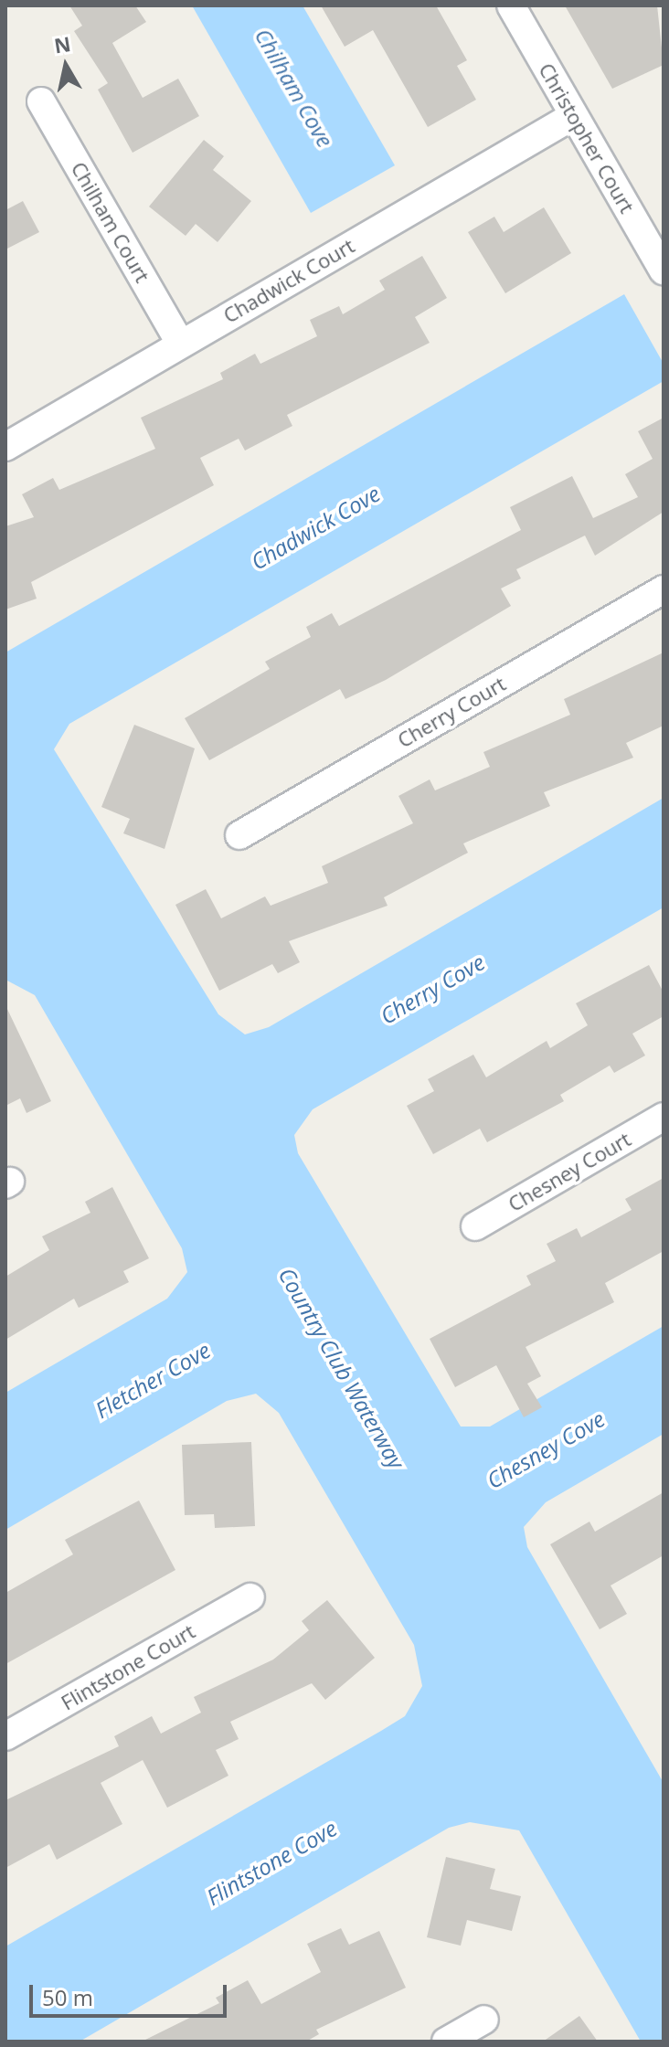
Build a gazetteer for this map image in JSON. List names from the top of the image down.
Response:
{
  "streets": {
    "street": [
      "Christopher Court",
      "Chilham Court",
      "Chadwick Court",
      "Cherry Court",
      "Chesney Court",
      "Flintstone Court"
    ]
  },
  "crossings": [
    ["Christopher Court", "Chadwick Court"],
    ["Chilham Court", "Chadwick Court"]
  ],
  "water": [
    "Chilham Cove",
    "Chadwick Cove",
    "Cherry Cove",
    "Country Club Waterway",
    "Fletcher Cove",
    "Chesney Cove",
    "Flintstone Cove"
  ],
  "scale_bar": "50 m",
  "north": "top"
}
